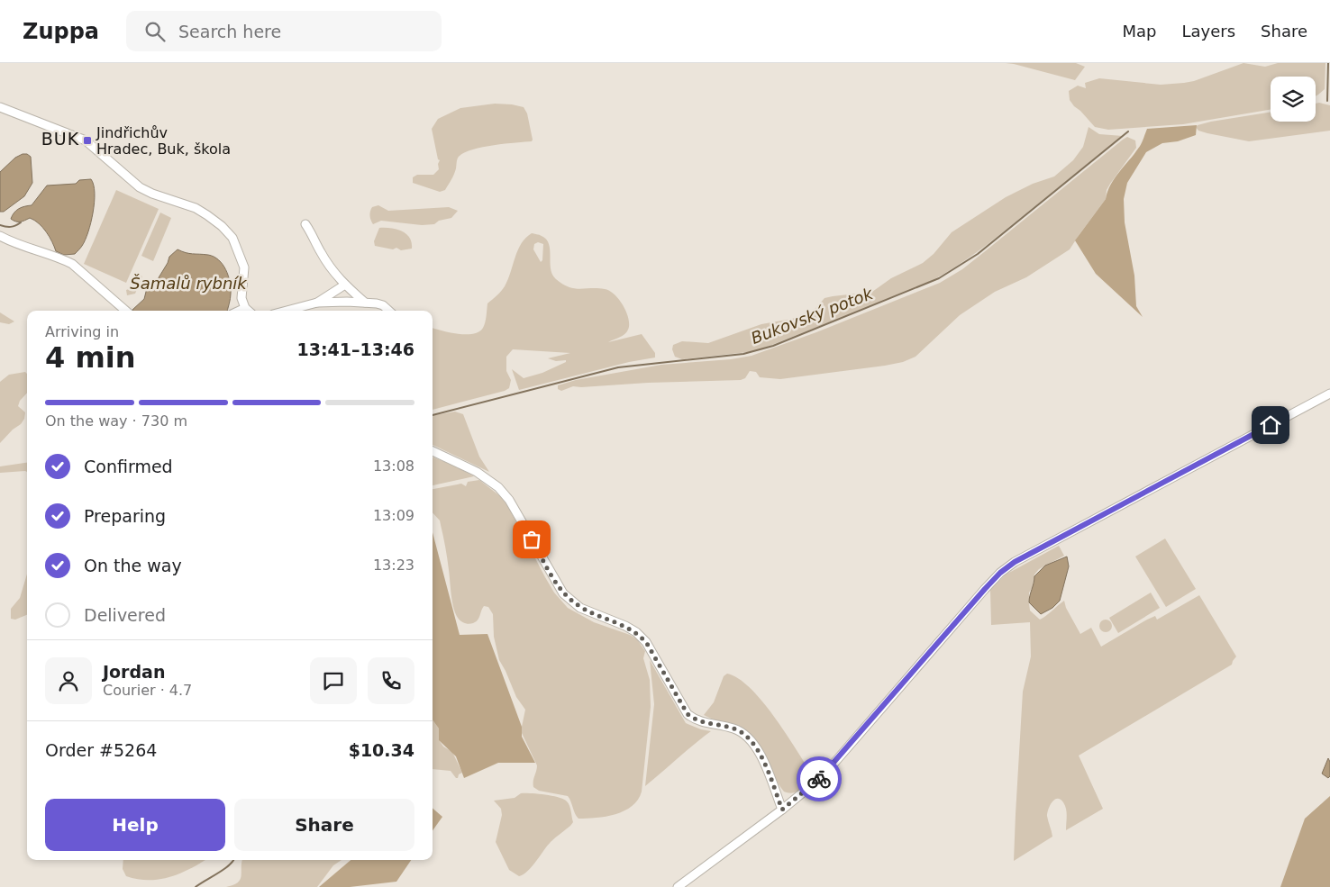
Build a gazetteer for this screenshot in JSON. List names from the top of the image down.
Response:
{
  "districts": ["BUK"],
  "water": ["Šamalů rybník", "Bukovský potok"],
  "places": {
    "transit": ["Jindřichův Hradec, Buk, škola"]
  },
  "page": {
    "header": "Zuppa",
    "search": "Search here",
    "nav": ["Map", "Layers", "Share"],
    "heading": ["4 min", "Arriving in", "13:41–13:46"],
    "panel": [
      "Jordan",
      "Courier · 4.7",
      "Order #5264",
      "$10.34"
    ],
    "bar": "On the way · 730 m",
    "list": [
      ["Confirmed", "13:08"],
      ["Preparing", "13:09"],
      ["On the way", "13:23"],
      "Delivered"
    ],
    "buttons": ["Help", "Share"]
  }
}
